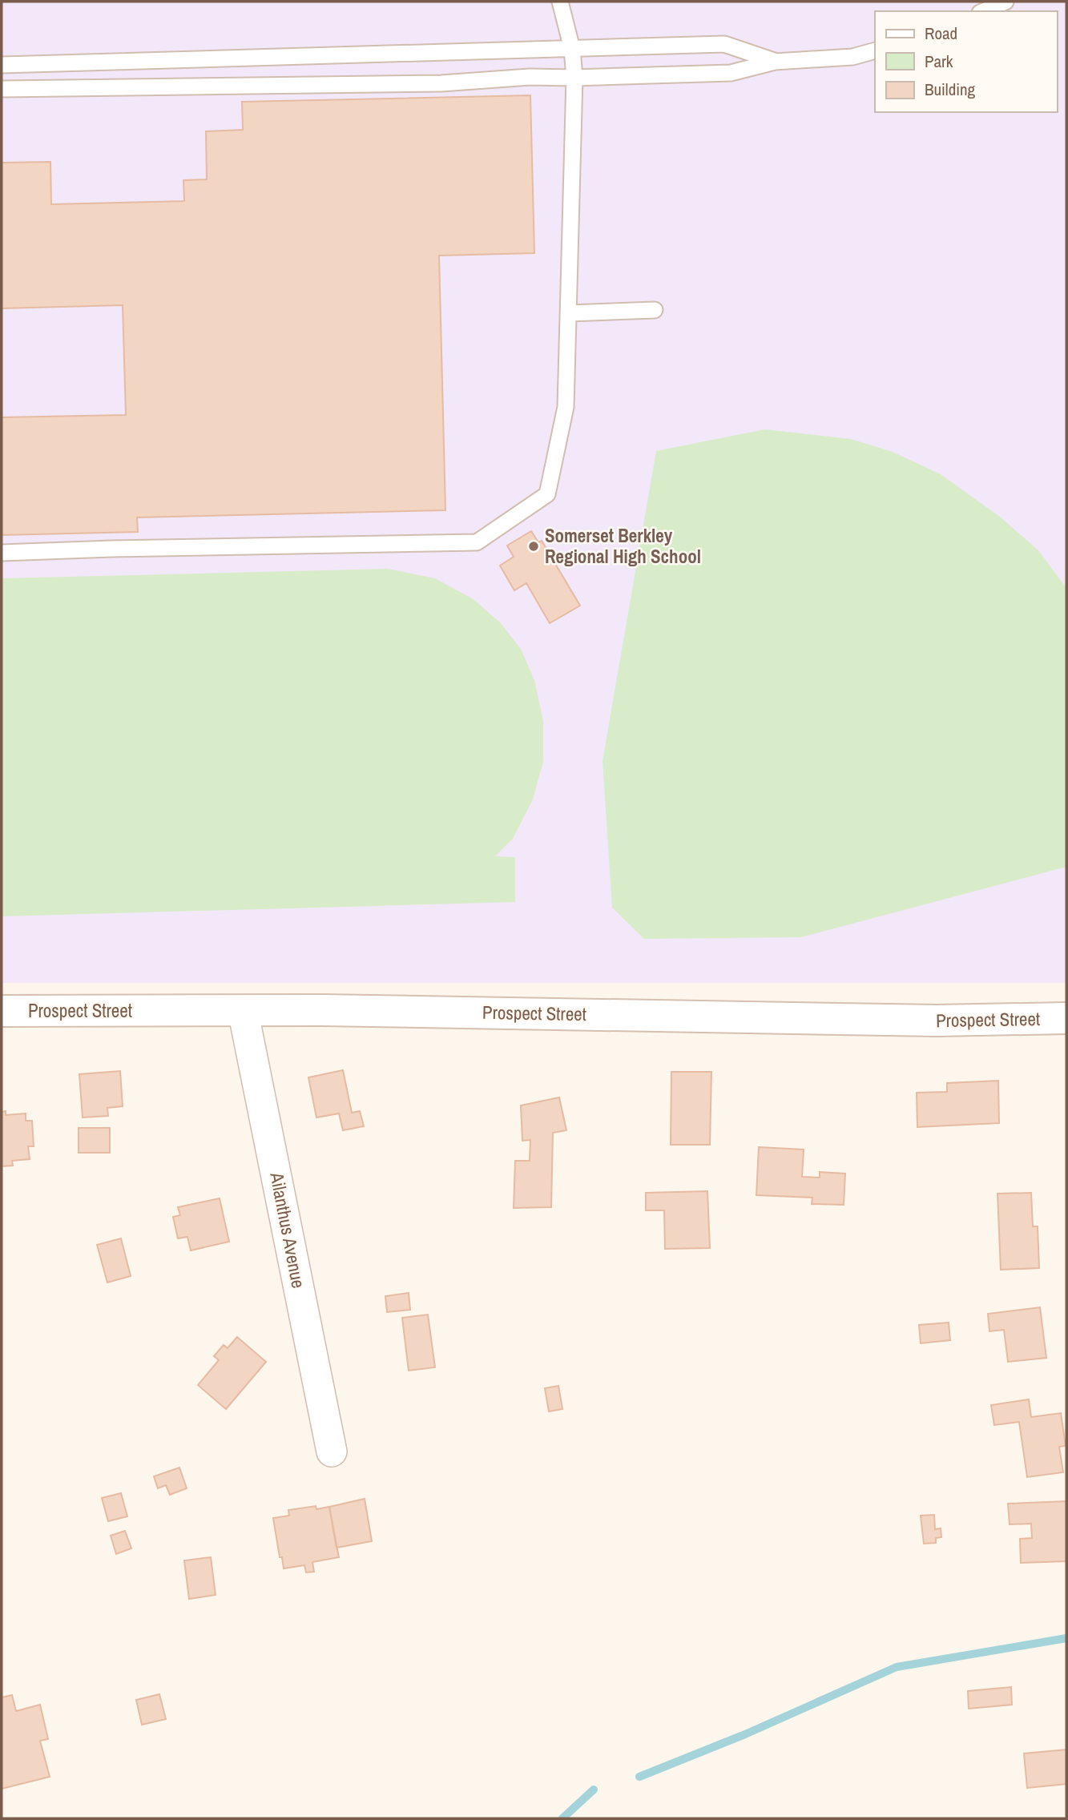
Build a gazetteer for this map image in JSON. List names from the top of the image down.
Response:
{
  "streets": {
    "street": ["Prospect Street", "Ailanthus Avenue"]
  },
  "crossings": [
    ["Prospect Street", "Ailanthus Avenue"]
  ],
  "places": ["Somerset Berkley Regional High School"],
  "legend": ["Road", "Park", "Building"]
}
